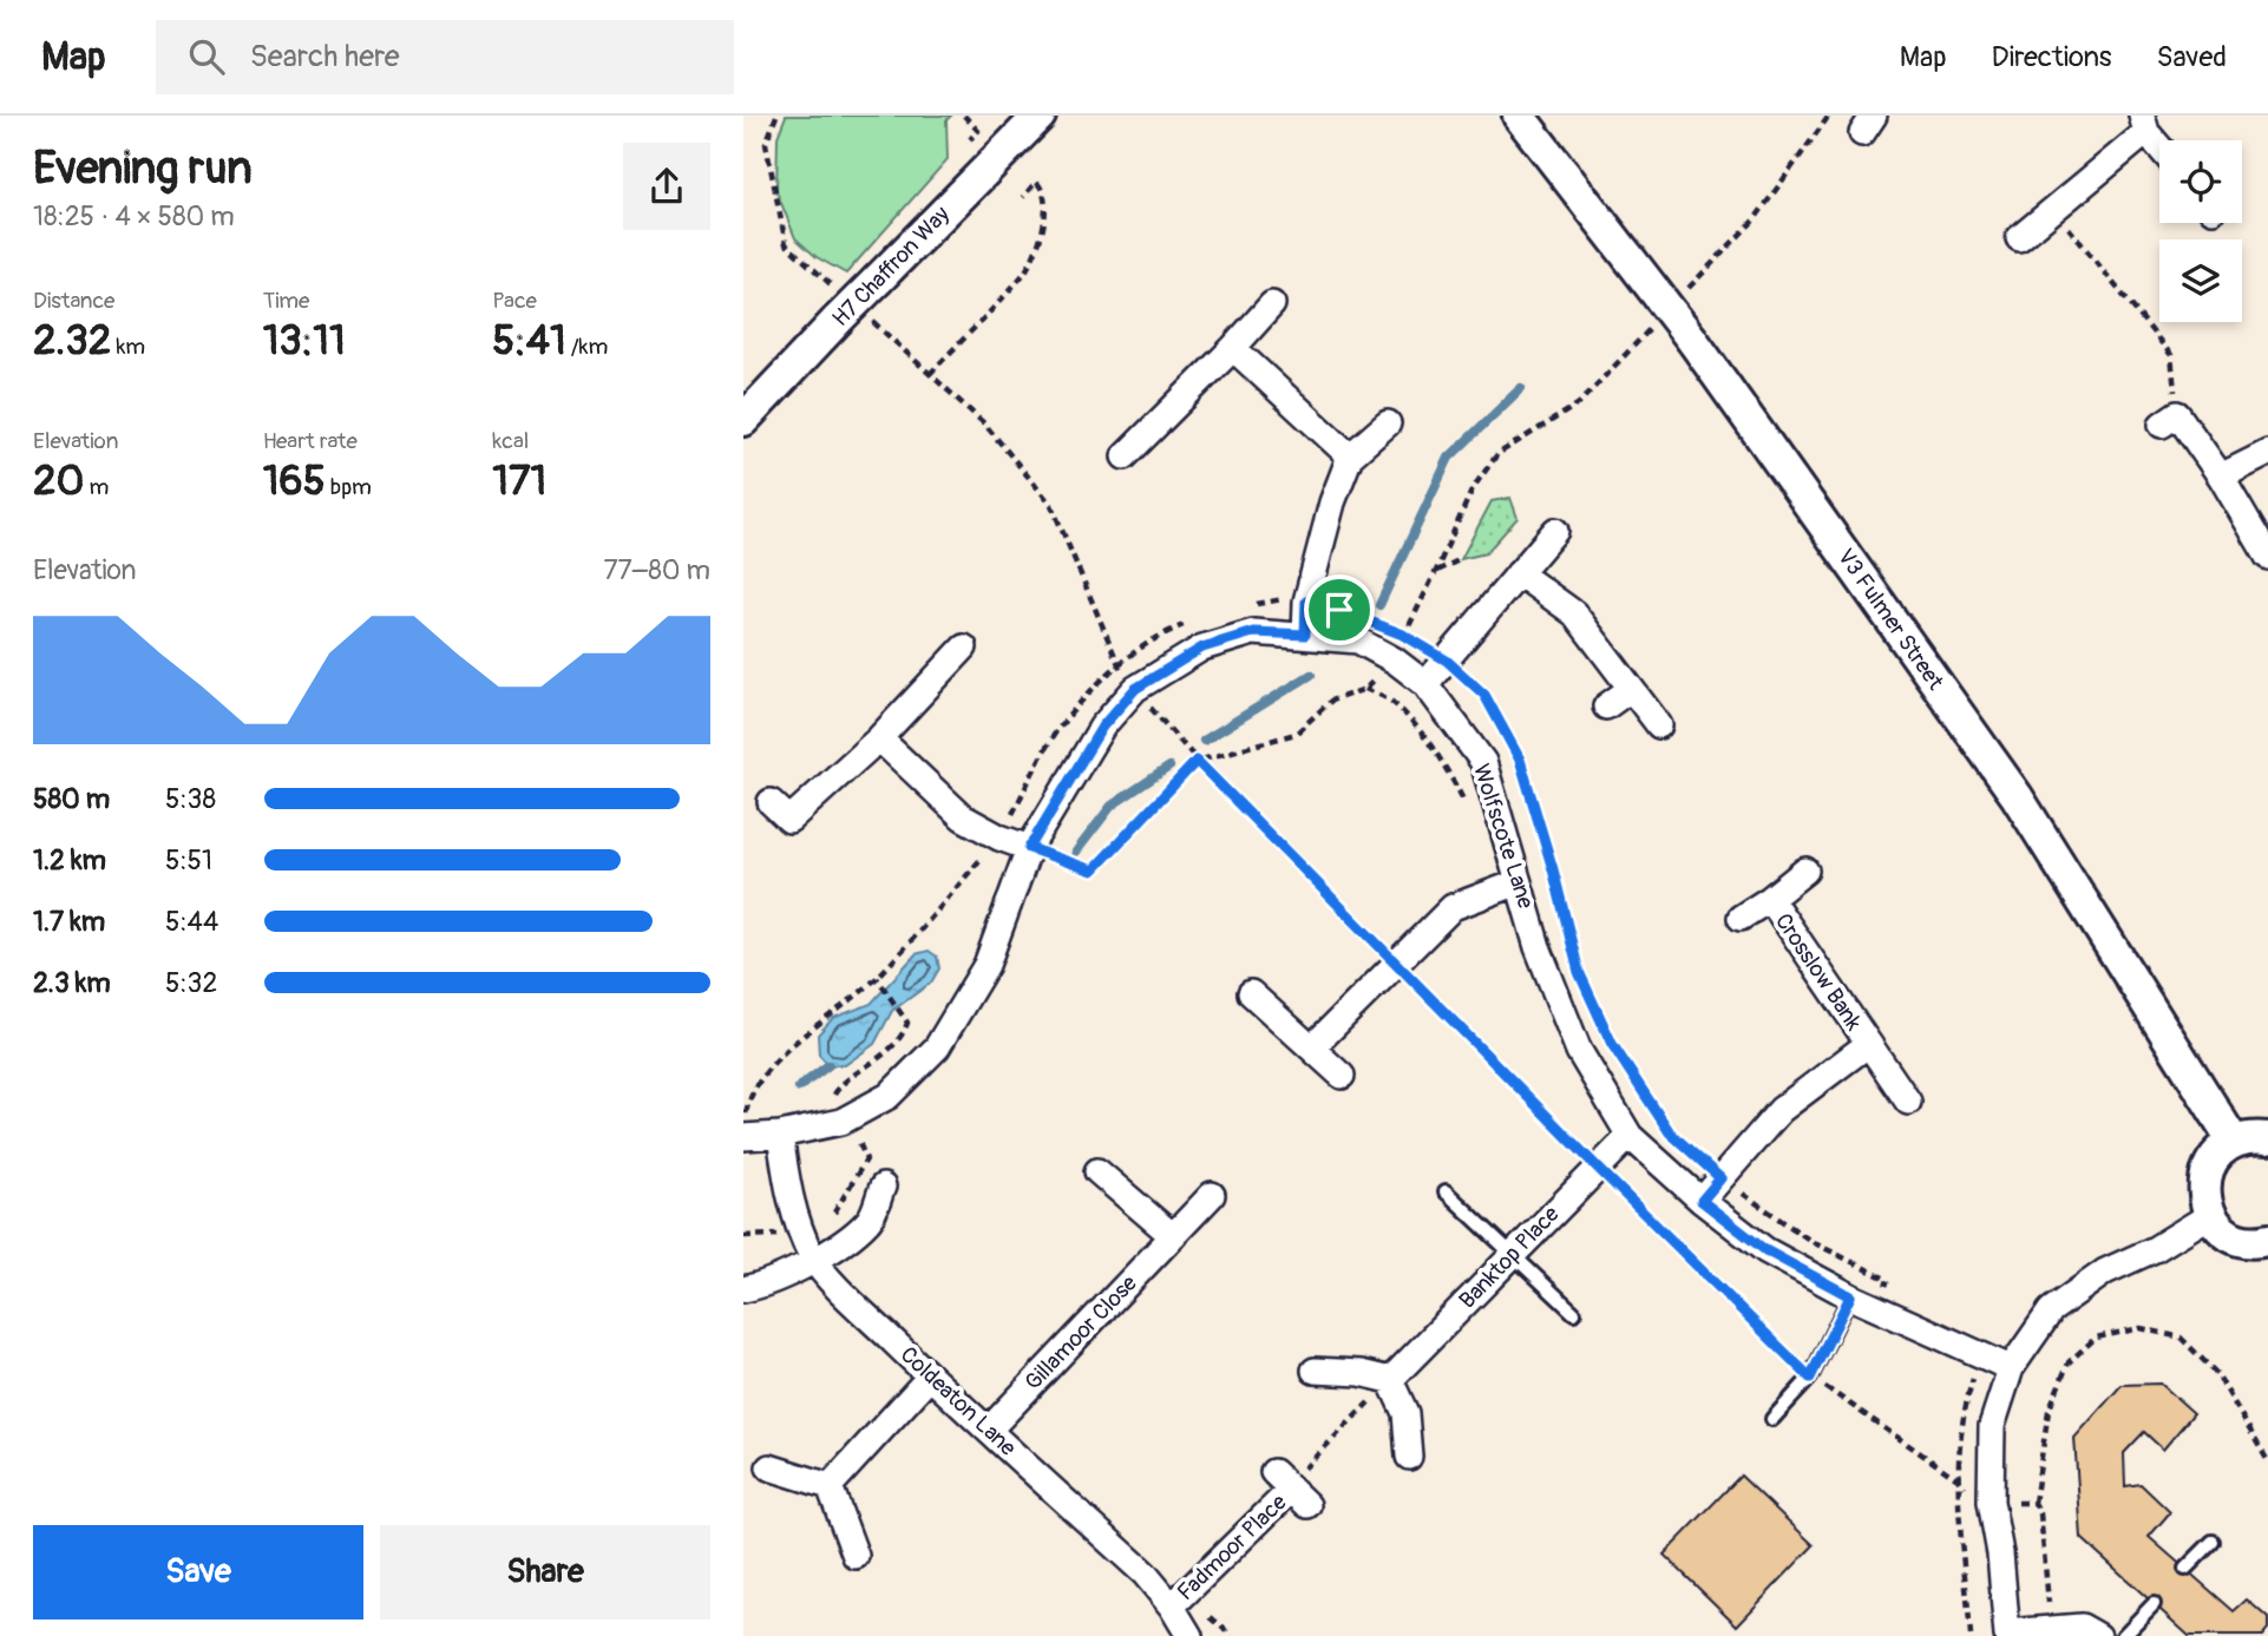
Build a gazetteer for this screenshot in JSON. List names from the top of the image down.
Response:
{
  "streets": {
    "street": [
      "H7 Chaffron Way",
      "V3 Fulmer Street",
      "Wolfscote Lane",
      "Crosslow Bank",
      "Banktop Place",
      "Gillamoor Close",
      "Coldeaton Lane",
      "Fadmoor Place"
    ]
  },
  "crossings": [
    ["Wolfscote Lane", "Crosslow Bank"],
    ["Wolfscote Lane", "Banktop Place"],
    ["Wolfscote Lane", "Coldeaton Lane"],
    ["Gillamoor Close", "Coldeaton Lane"],
    ["Coldeaton Lane", "Fadmoor Place"]
  ],
  "page": {
    "header": "Map",
    "search": "Search here",
    "nav": ["Map", "Directions", "Saved"],
    "heading": ["Evening run", "18:25 · 4 × 580 m"],
    "stats": [
      ["Distance", "2.32 km"],
      ["Time", "13:11"],
      ["Pace", "5:41 /km"],
      ["Elevation", "20 m"],
      ["Heart rate", "165 bpm"],
      ["kcal", "171"]
    ],
    "chart": ["Elevation", "77–80 m"],
    "list": [
      {
        "name": "580 m",
        "note": "5:38"
      },
      {
        "name": "1.2 km",
        "note": "5:51"
      },
      {
        "name": "1.7 km",
        "note": "5:44"
      },
      {
        "name": "2.3 km",
        "note": "5:32"
      }
    ],
    "buttons": ["Save", "Share"]
  }
}
